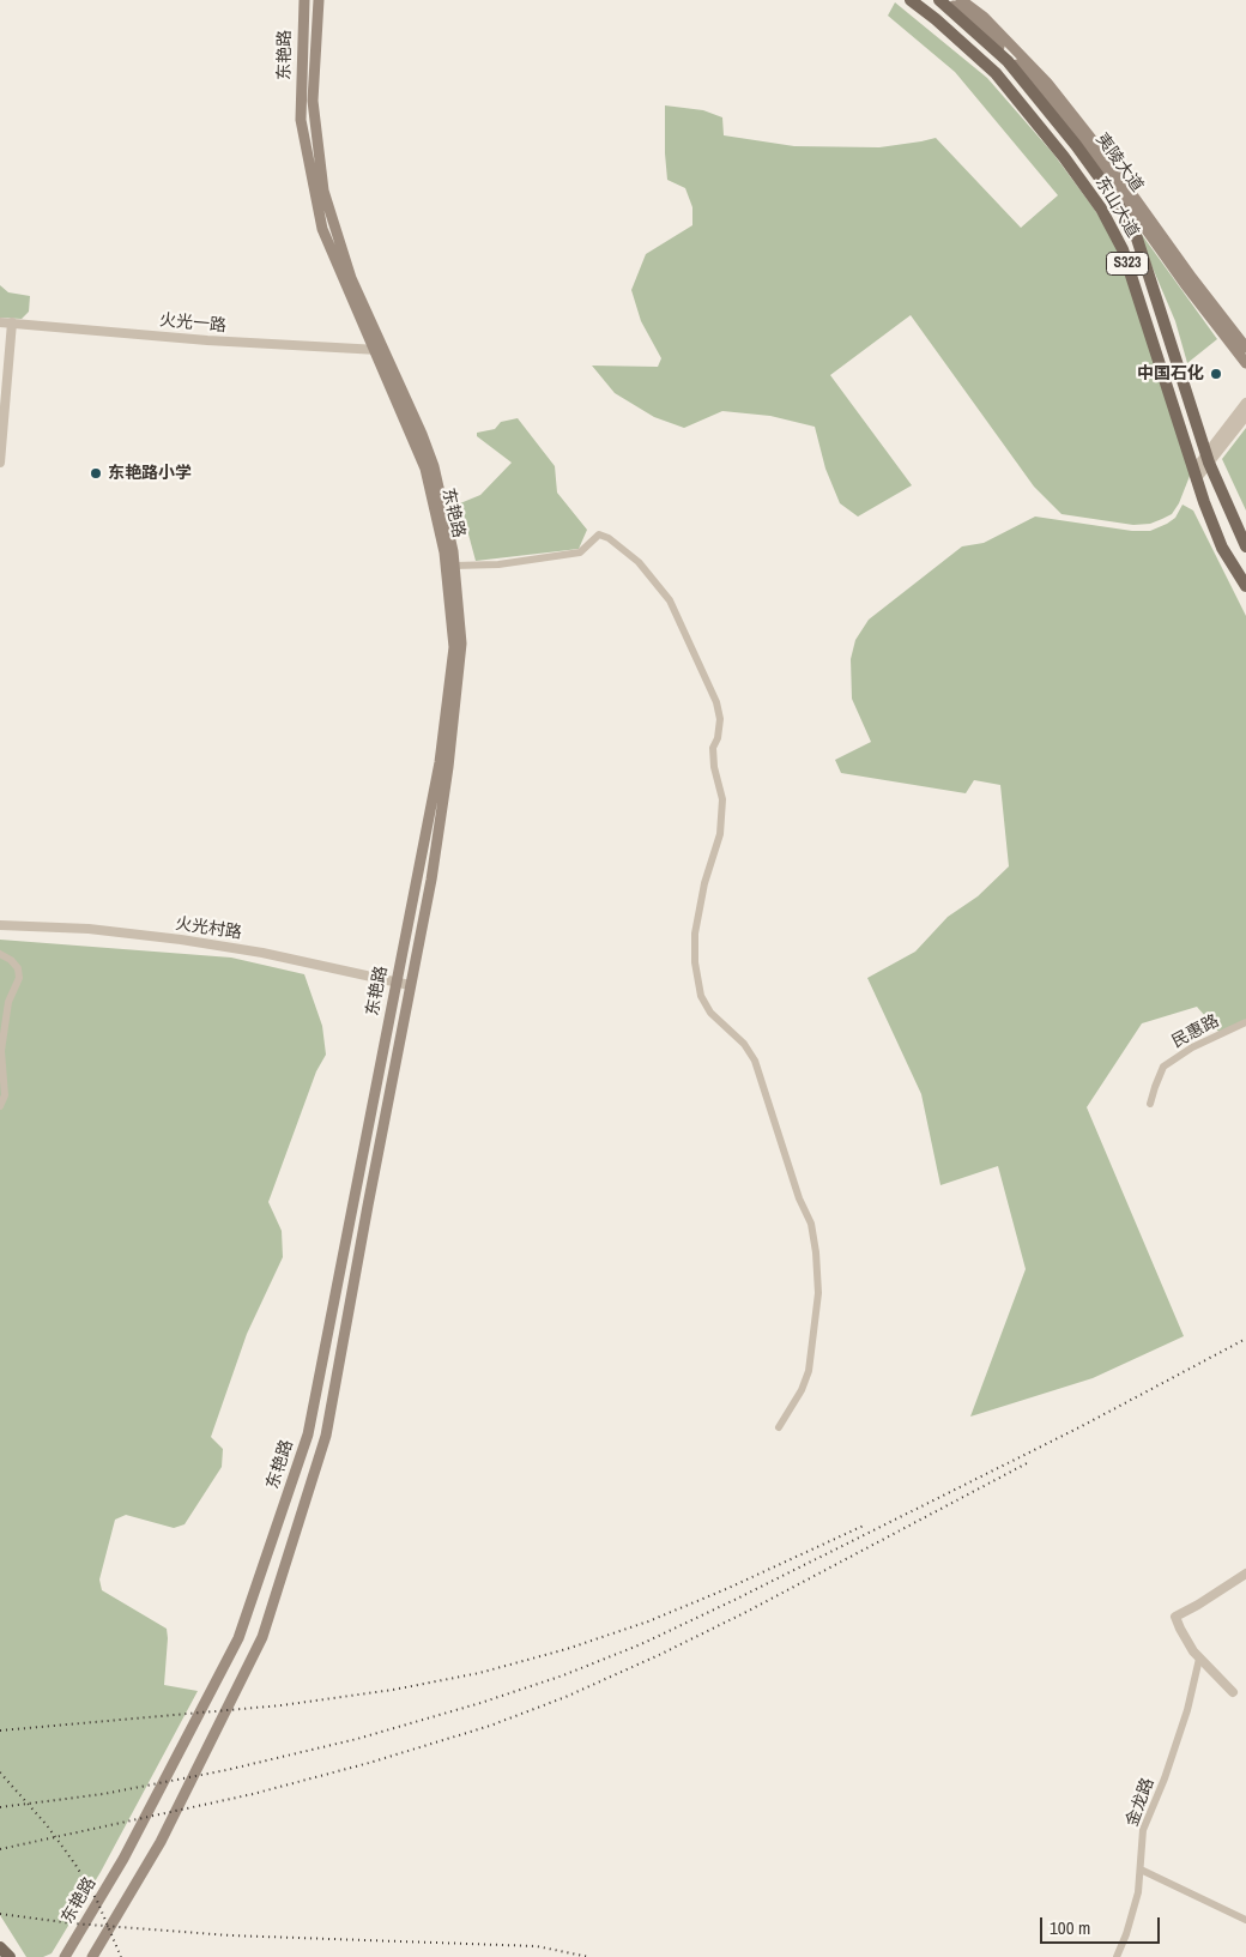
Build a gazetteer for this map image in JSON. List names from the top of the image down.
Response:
{
  "streets": {
    "main road": [
      "东艳路",
      "夷陵大道",
      "东山大道",
      "S323"
    ],
    "street": [
      "火光一路",
      "火光村路",
      "民惠路",
      "金龙路"
    ]
  },
  "crossings": [
    ["东艳路", "火光一路"],
    ["东艳路", "火光村路"]
  ],
  "places": ["中国石化", "东艳路小学"],
  "scale_bar": "100 m"
}
